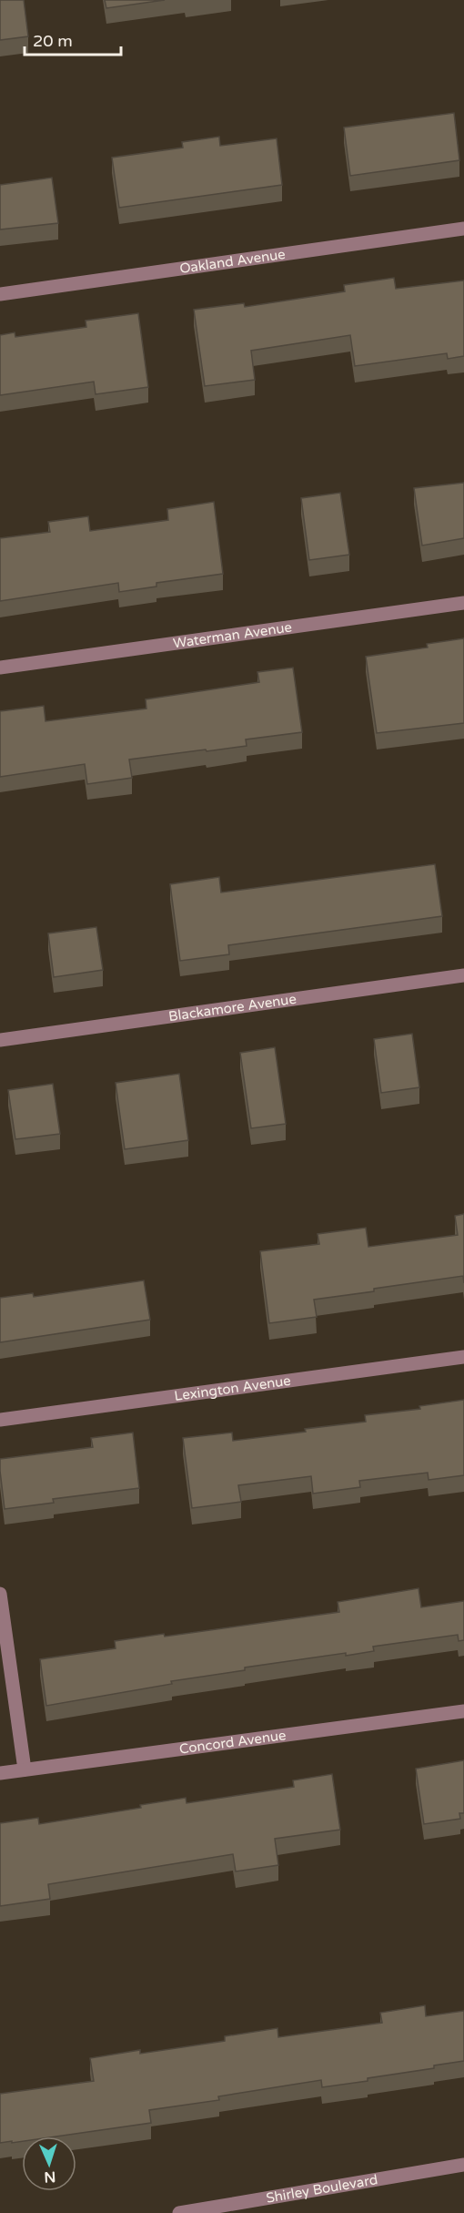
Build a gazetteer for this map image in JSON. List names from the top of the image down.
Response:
{
  "streets": {
    "street": [
      "Oakland Avenue",
      "Waterman Avenue",
      "Blackamore Avenue",
      "Lexington Avenue",
      "Concord Avenue",
      "Shirley Boulevard"
    ]
  },
  "scale_bar": "20 m",
  "north": "bottom"
}
